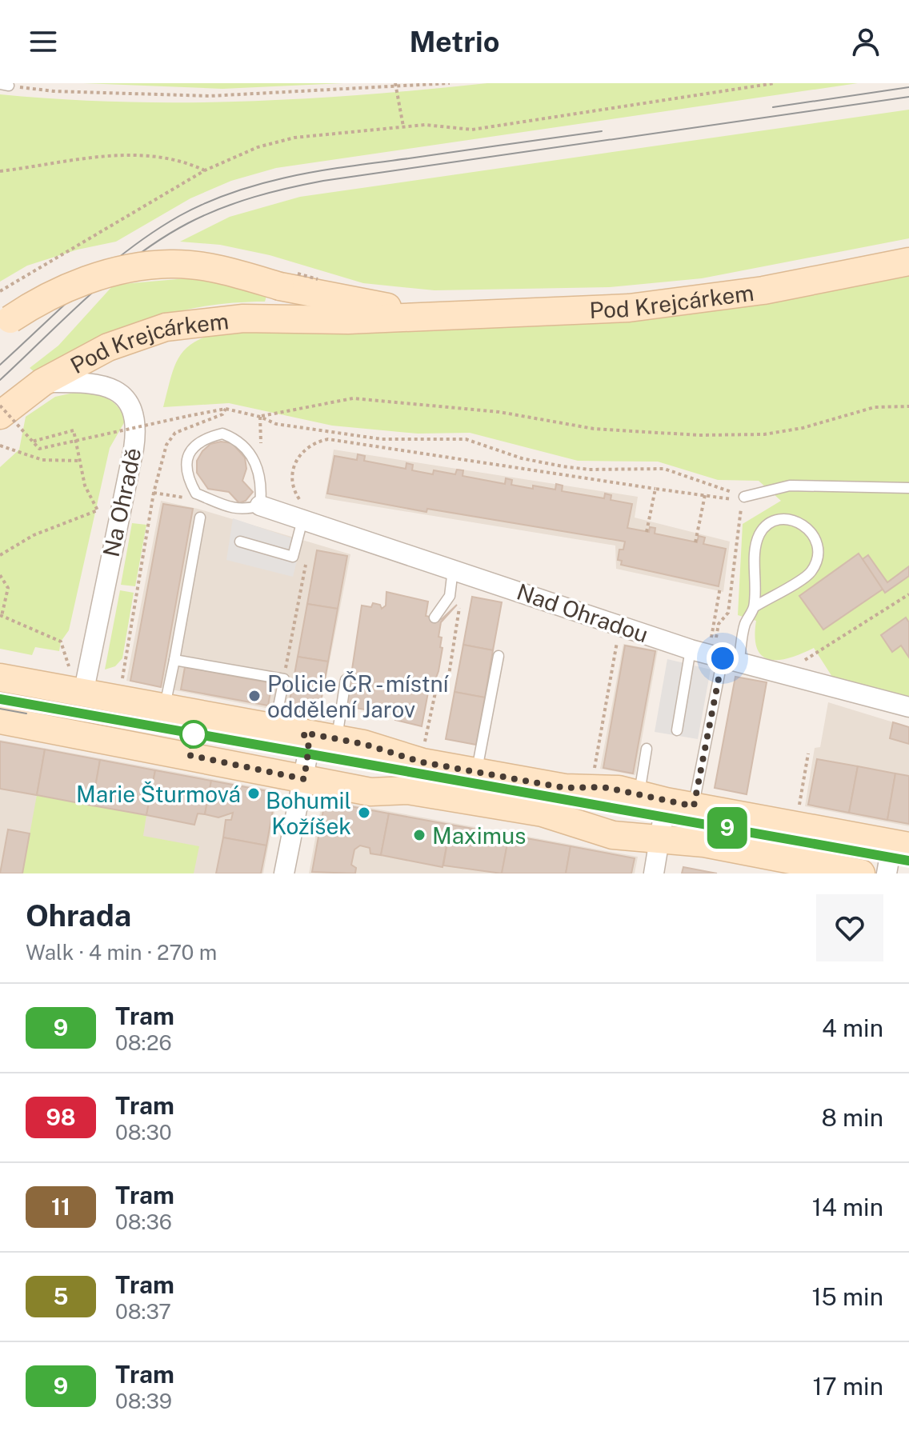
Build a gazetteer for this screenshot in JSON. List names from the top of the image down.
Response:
{
  "streets": {
    "main road": ["Pod Krejcárkem"],
    "street": ["Na Ohradě", "Nad Ohradou"]
  },
  "crossings": [
    ["Pod Krejcárkem", "Na Ohradě"]
  ],
  "places": [
    "Policie ČR - místní oddělení Jarov",
    "Marie Šturmová",
    "Bohumil Kožíšek",
    "Maximus"
  ],
  "lines": ["tram line 9"],
  "page": {
    "header": "Metrio",
    "on_map": "9",
    "heading": ["Ohrada", "Walk · 4 min · 270 m"],
    "list": [
      {
        "mark": "9",
        "name": "Tram",
        "note": "08:26",
        "value": "4 min"
      },
      {
        "mark": "98",
        "name": "Tram",
        "note": "08:30",
        "value": "8 min"
      },
      {
        "mark": "11",
        "name": "Tram",
        "note": "08:36",
        "value": "14 min"
      },
      {
        "mark": "5",
        "name": "Tram",
        "note": "08:37",
        "value": "15 min"
      },
      {
        "mark": "9",
        "name": "Tram",
        "note": "08:39",
        "value": "17 min"
      }
    ]
  }
}
